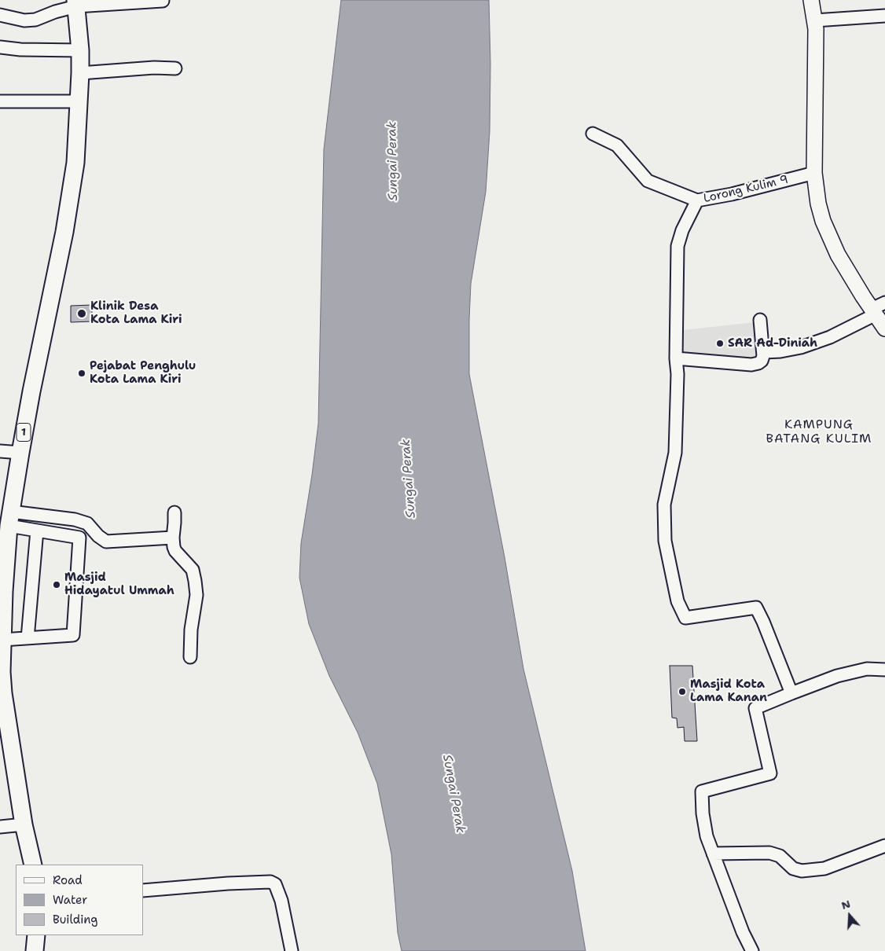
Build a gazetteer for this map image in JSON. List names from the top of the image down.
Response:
{
  "streets": {
    "highway": ["1"],
    "street": ["Lorong Kulim 9"]
  },
  "districts": ["KAMPUNG BATANG KULIM"],
  "water": ["Sungai Perak"],
  "places": [
    "Klinik Desa Kota Lama Kiri",
    "SAR Ad-Diniah",
    "Pejabat Penghulu Kota Lama Kiri",
    "Masjid Hidayatul Ummah",
    "Masjid Kota Lama Kanan"
  ],
  "legend": ["Road", "Water", "Building"],
  "north": "top"
}
